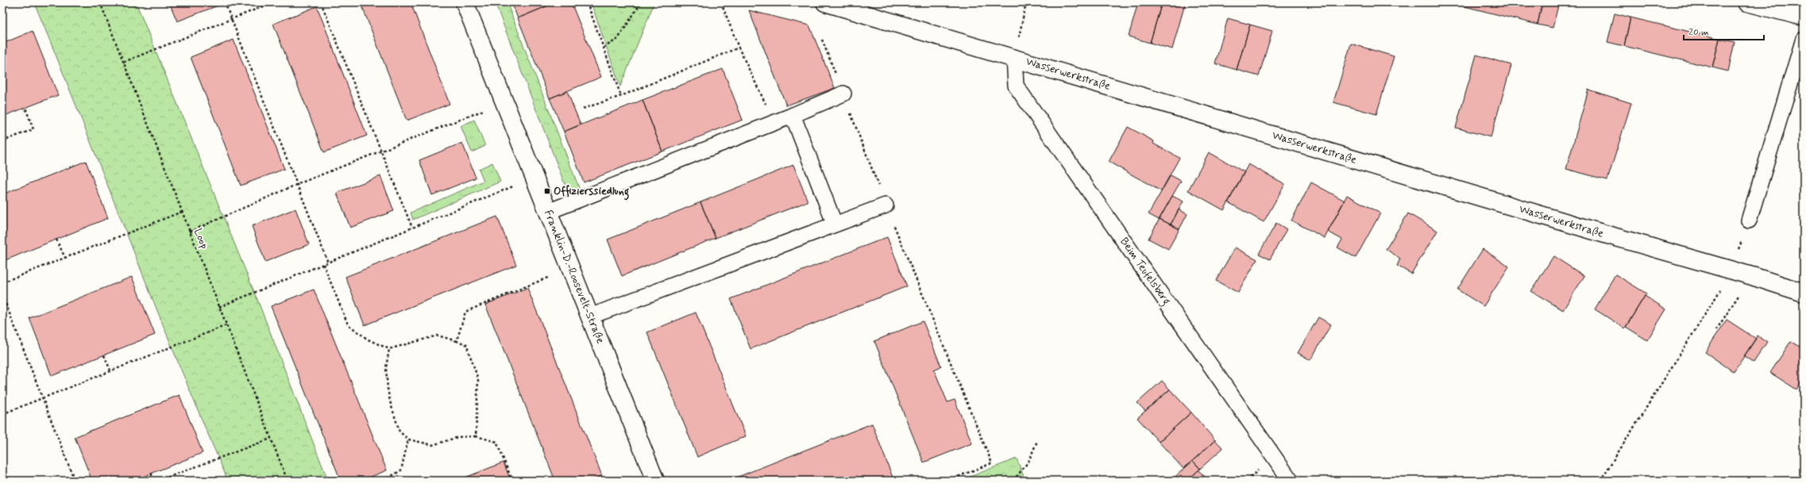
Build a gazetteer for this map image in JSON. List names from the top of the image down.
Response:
{
  "streets": {
    "street": ["Wasserwerkstraße", "Franklin-D.-Roosevelt-Straße"],
    "lane": ["Beim Teufelsberg"],
    "path": ["Loop"]
  },
  "crossings": [
    ["Wasserwerkstraße", "Beim Teufelsberg"]
  ],
  "places": {
    "transit": ["Offizierssiedlung"]
  },
  "scale_bar": "20 m"
}
